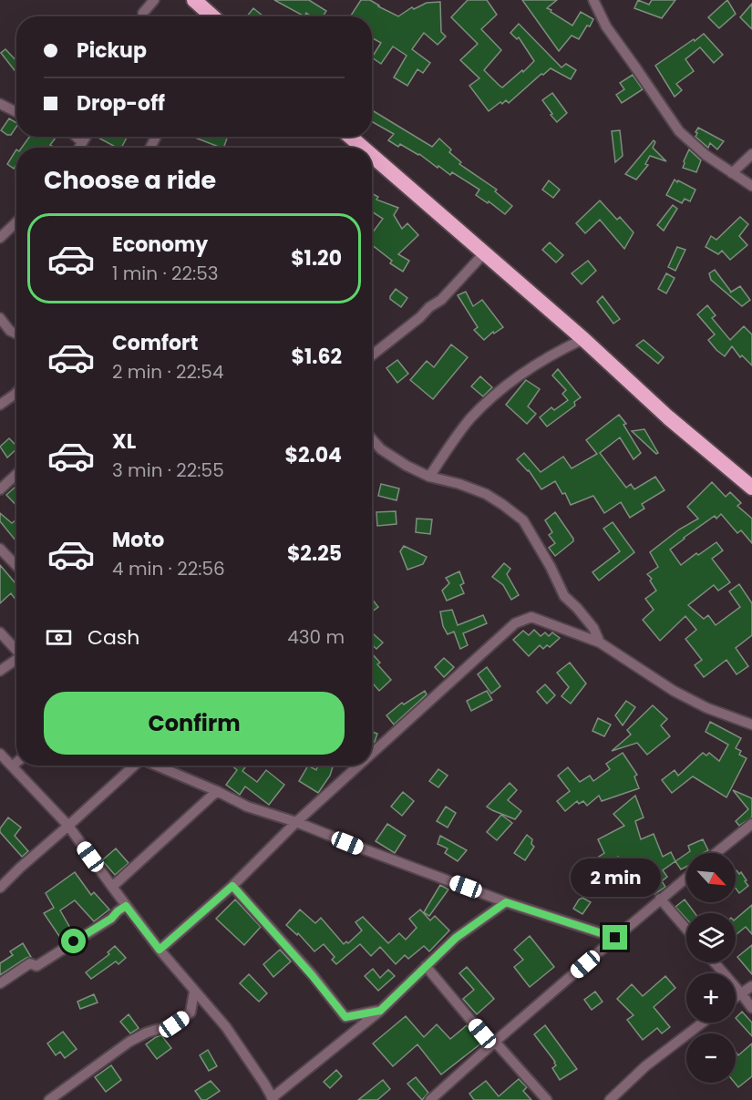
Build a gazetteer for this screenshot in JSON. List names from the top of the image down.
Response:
{
  "north": "bottom right",
  "page": {
    "banner": ["Pickup", "Drop-off"],
    "heading": "Choose a ride",
    "list": [
      {
        "name": "Economy",
        "note": "1 min · 22:53",
        "value": "$1.20"
      },
      {
        "name": "Comfort",
        "note": "2 min · 22:54",
        "value": "$1.62"
      },
      {
        "name": "XL",
        "note": "3 min · 22:55",
        "value": "$2.04"
      },
      {
        "name": "Moto",
        "note": "4 min · 22:56",
        "value": "$2.25"
      }
    ],
    "pay": ["Cash", "430 m"],
    "buttons": "Confirm",
    "map_buttons": ["+", "−"],
    "bubble": "2 min"
  }
}
